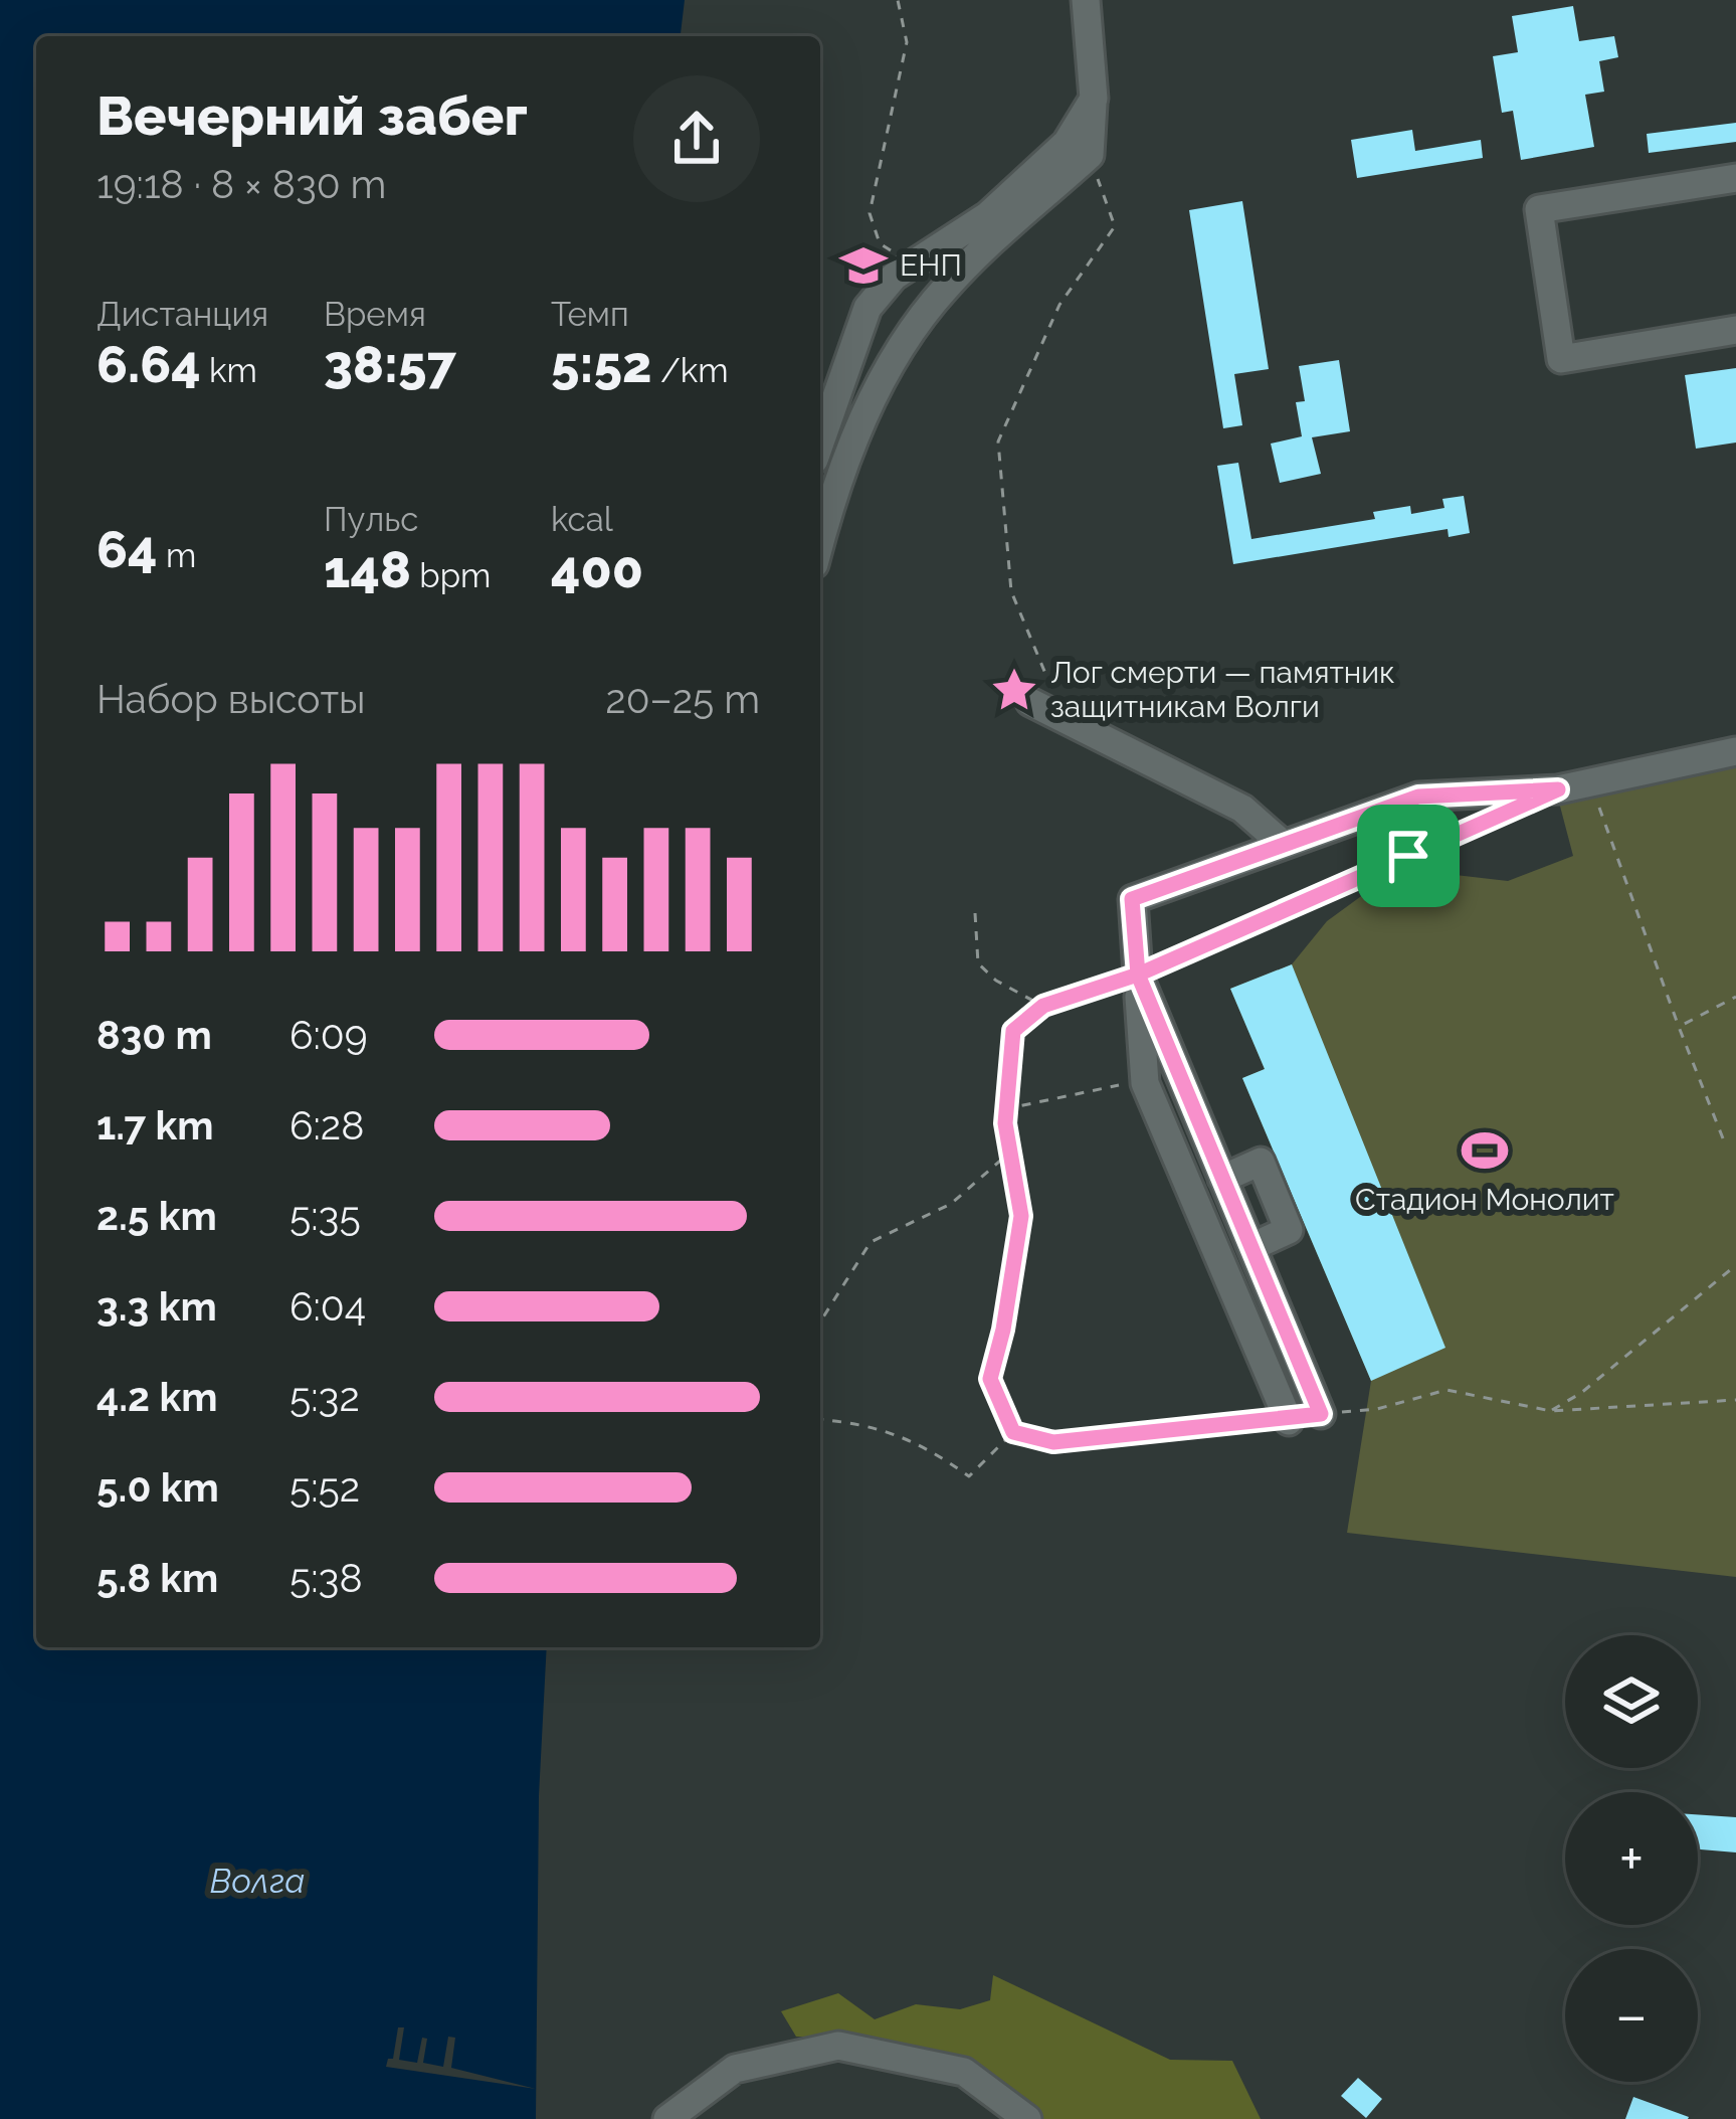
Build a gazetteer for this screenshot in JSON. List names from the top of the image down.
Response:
{
  "water": ["Волга"],
  "places": {
    "school or university": ["ЕНП"],
    "place": ["Лог смерти — памятник защитникам Волги"],
    "sports": ["Стадион Монолит"]
  },
  "page": {
    "heading": ["Вечерний забег", "19:18 · 8 × 830 m"],
    "stats": [
      ["Дистанция", "6.64 km"],
      ["Время", "38:57"],
      ["Темп", "5:52 /km"],
      ["64 m"],
      ["Пульс", "148 bpm"],
      ["kcal", "400"]
    ],
    "chart": ["Набор высоты", "20–25 m"],
    "list": [
      {
        "name": "830 m",
        "note": "6:09"
      },
      {
        "name": "1.7 km",
        "note": "6:28"
      },
      {
        "name": "2.5 km",
        "note": "5:35"
      },
      {
        "name": "3.3 km",
        "note": "6:04"
      },
      {
        "name": "4.2 km",
        "note": "5:32"
      },
      {
        "name": "5.0 km",
        "note": "5:52"
      },
      {
        "name": "5.8 km",
        "note": "5:38"
      }
    ],
    "map_buttons": ["+", "−"]
  }
}
